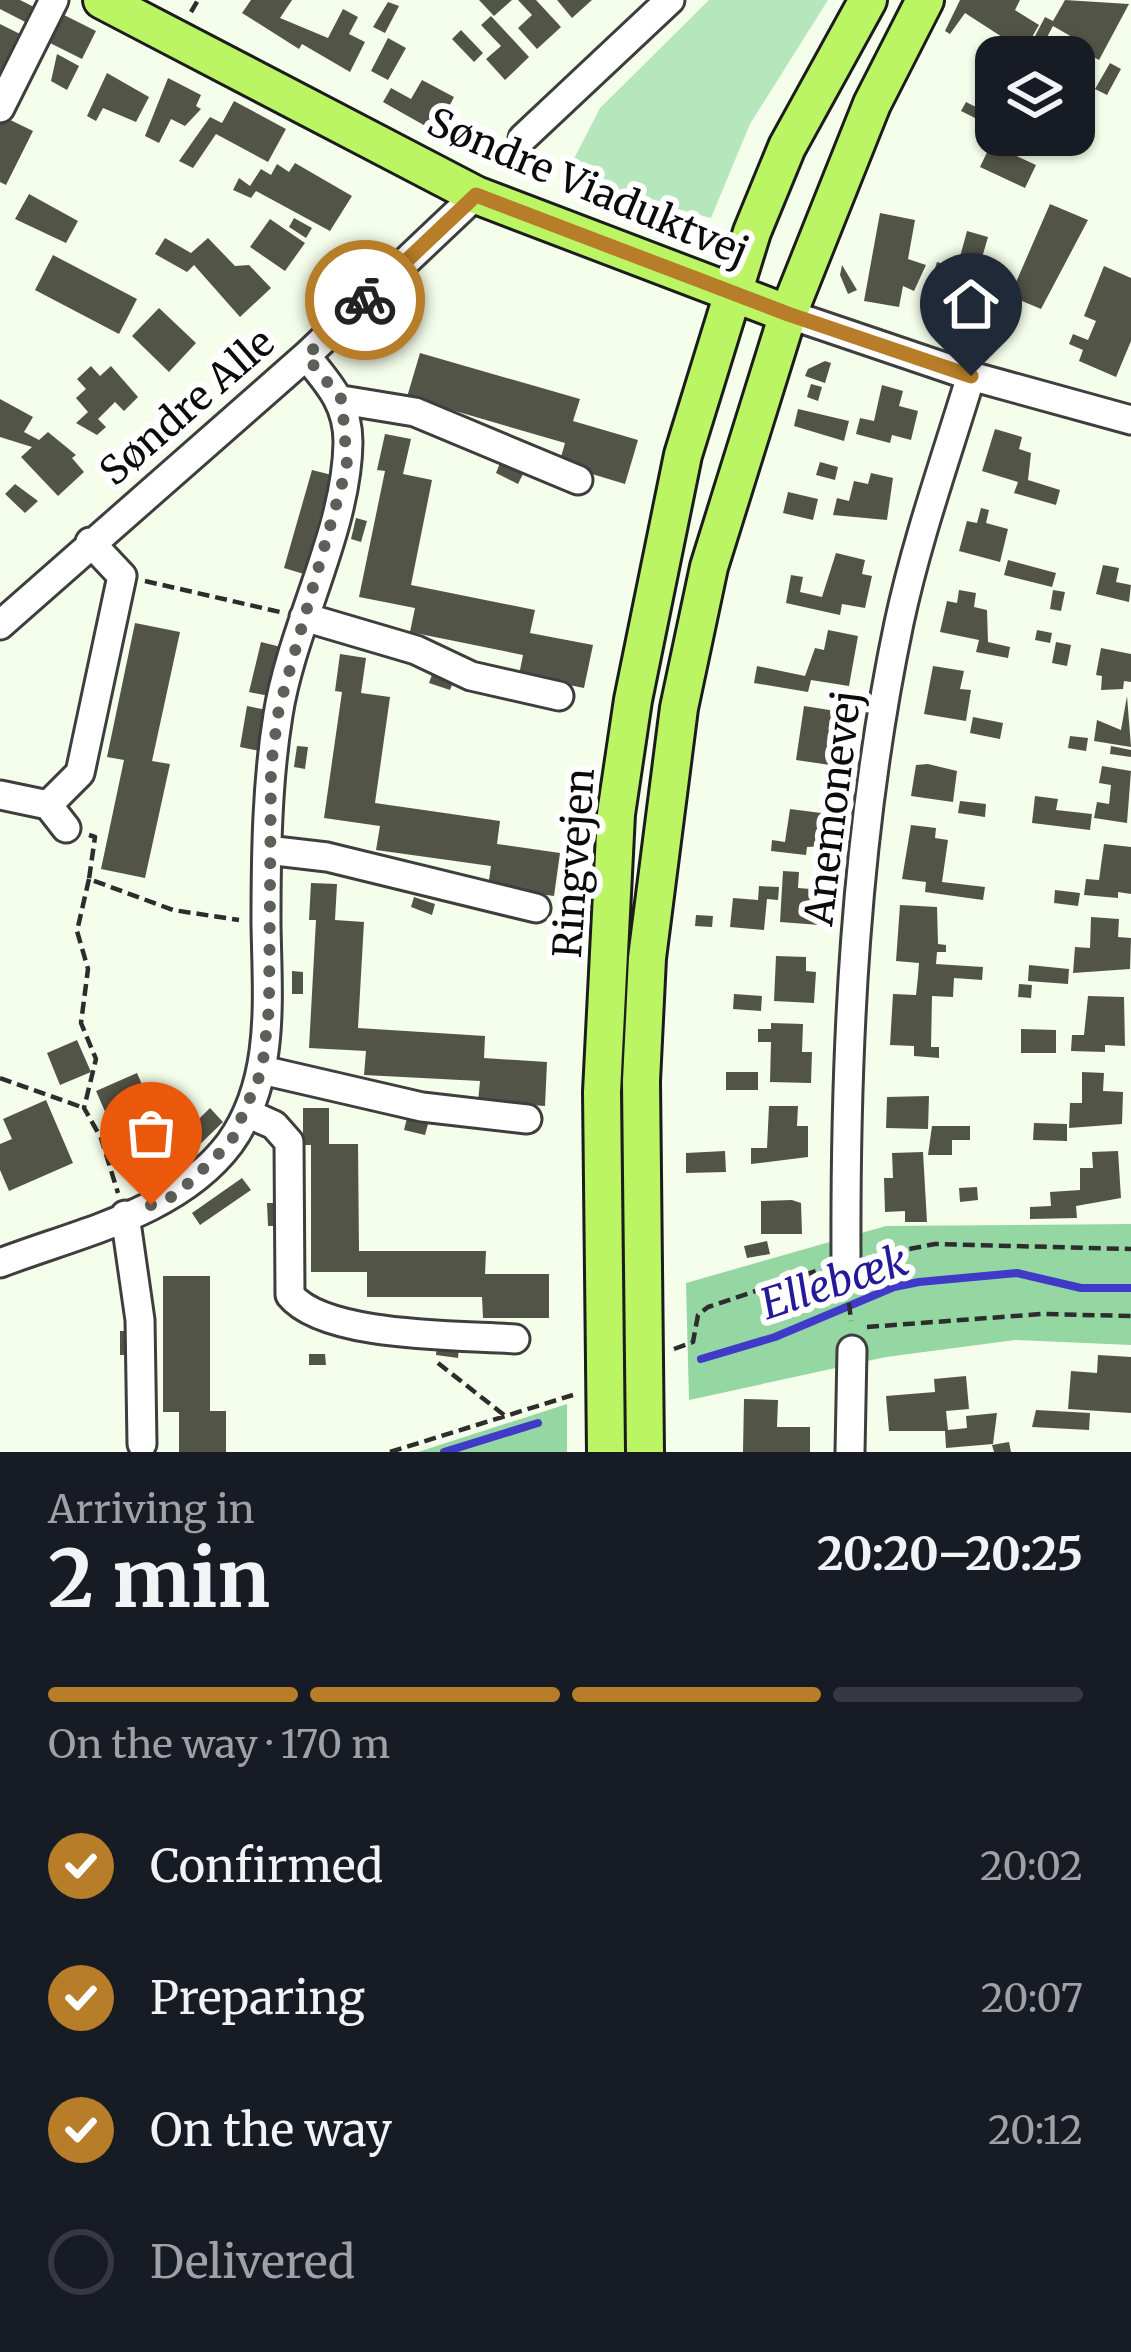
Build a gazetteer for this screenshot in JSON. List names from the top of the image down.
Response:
{
  "streets": {
    "main road": ["Søndre Viaduktvej", "Ringvejen"],
    "street": ["Søndre Alle", "Anemonevej"]
  },
  "crossings": [
    ["Søndre Viaduktvej", "Søndre Alle"],
    ["Søndre Viaduktvej", "Ringvejen"]
  ],
  "water": ["Ellebæk"],
  "page": {
    "heading": ["2 min", "Arriving in", "20:20–20:25"],
    "bar": "On the way · 170 m",
    "list": [
      ["Confirmed", "20:02"],
      ["Preparing", "20:07"],
      ["On the way", "20:12"],
      "Delivered"
    ]
  }
}
